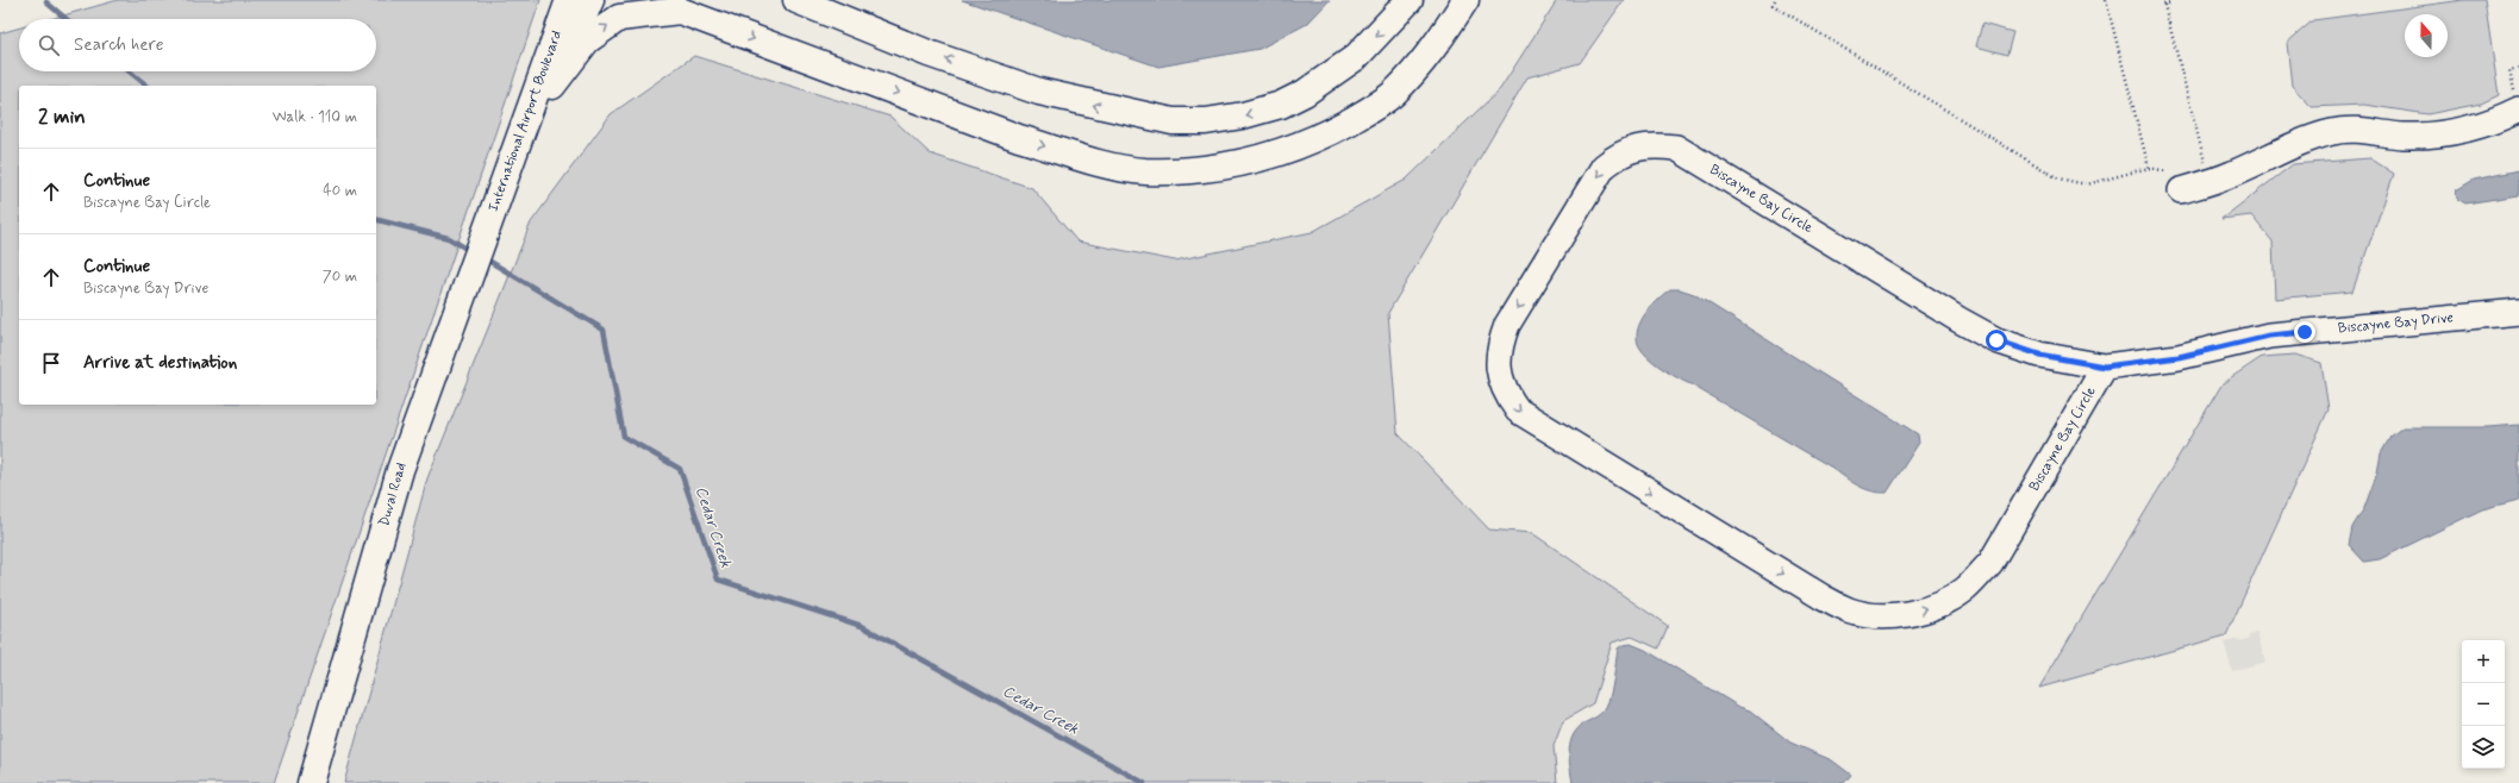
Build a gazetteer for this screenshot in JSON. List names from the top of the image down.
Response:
{
  "streets": {
    "main road": ["International Airport Boulevard", "Duval Road"],
    "street": ["Biscayne Bay Circle", "Biscayne Bay Drive"]
  },
  "crossings": [
    ["International Airport Boulevard", "Duval Road"],
    ["Biscayne Bay Circle", "Biscayne Bay Drive"]
  ],
  "water": ["Cedar Creek"],
  "north": "top",
  "page": {
    "search": "Search here",
    "heading": ["2 min", "Walk · 110 m"],
    "list": [
      ["Continue", "Biscayne Bay Circle", "40 m"],
      ["Continue", "Biscayne Bay Drive", "70 m"],
      "Arrive at destination"
    ],
    "map_buttons": ["+", "−"]
  }
}
